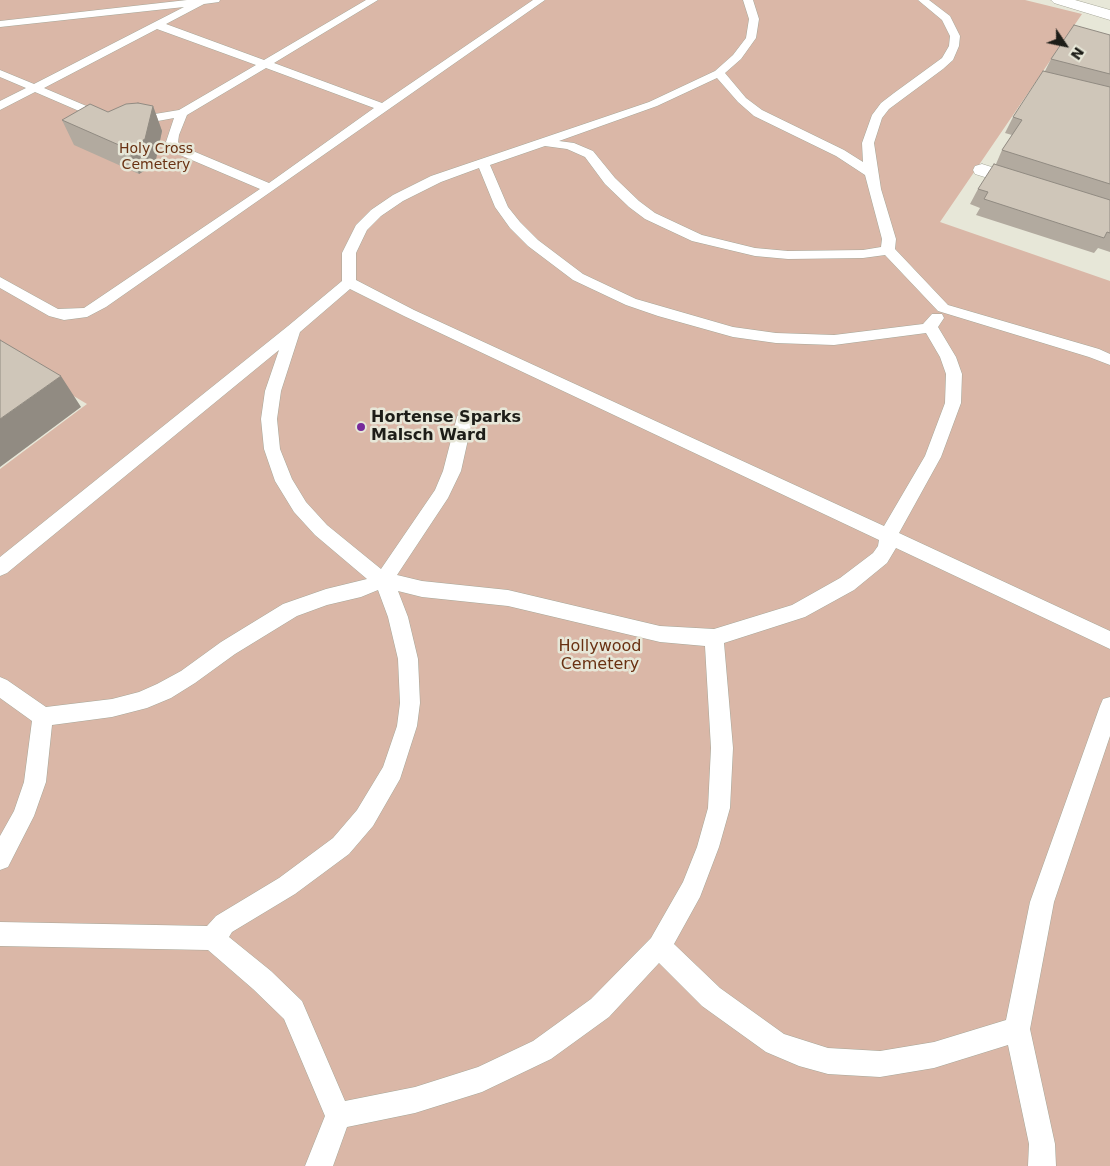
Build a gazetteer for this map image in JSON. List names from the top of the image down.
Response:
{
  "parks": ["Holy Cross Cemetery", "Hollywood Cemetery"],
  "places": ["Hortense Sparks Malsch Ward"],
  "north": "bottom right"
}
